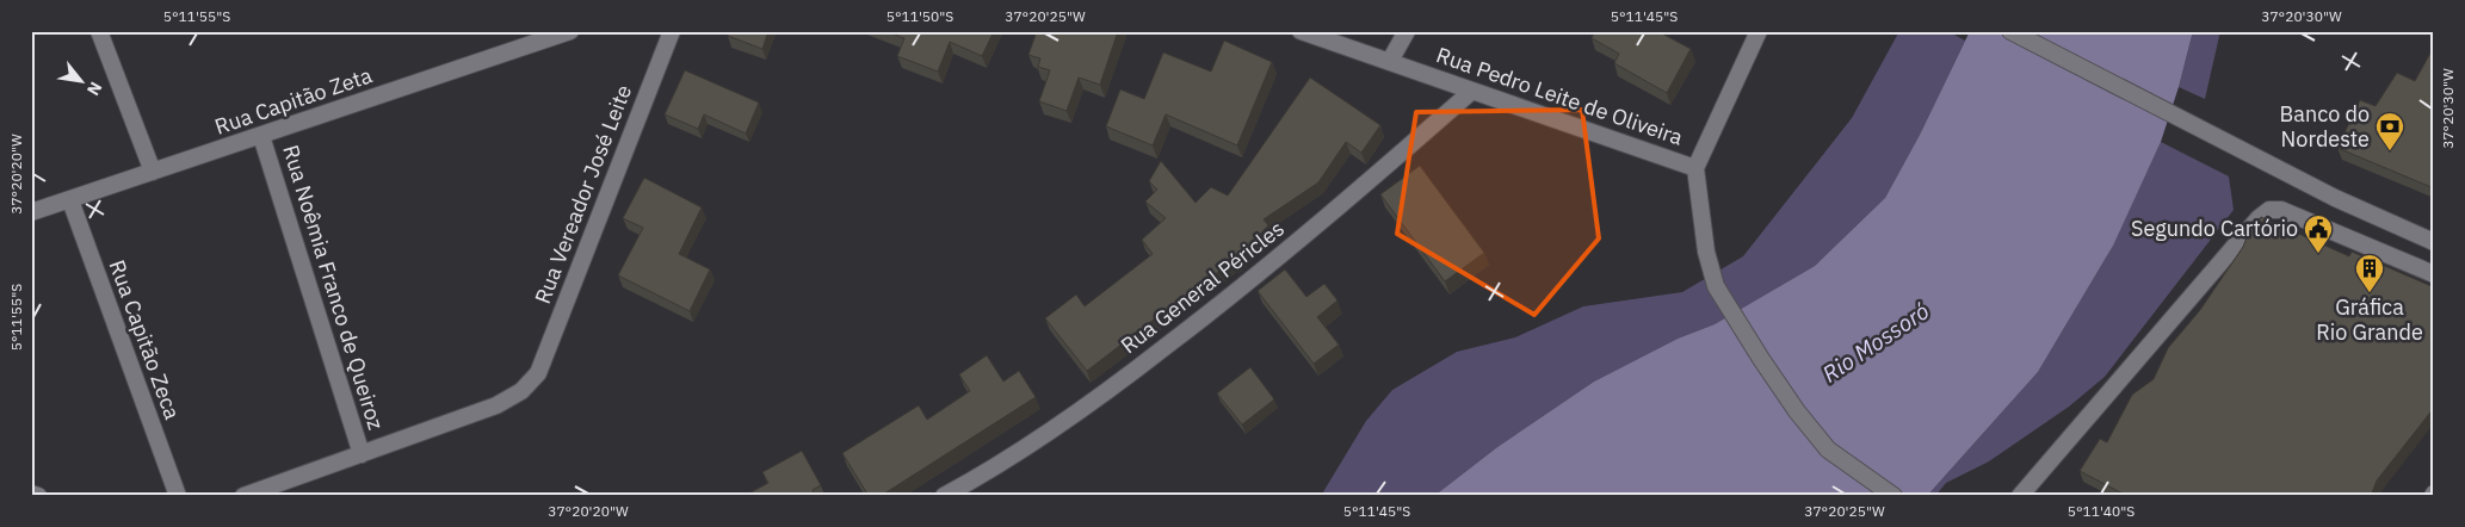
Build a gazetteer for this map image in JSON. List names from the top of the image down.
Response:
{
  "streets": {
    "street": [
      "Rua Pedro Leite de Oliveira",
      "Rua Capitão Zeta",
      "Rua Vereador José Leite",
      "Rua Noêmia Franco de Queiroz",
      "Rua General Péricles",
      "Rua Capitão Zeca"
    ]
  },
  "crossings": [
    ["Rua Pedro Leite de Oliveira", "Rua General Péricles"],
    ["Rua Capitão Zeta", "Rua Noêmia Franco de Queiroz"],
    ["Rua Capitão Zeta", "Rua Capitão Zeca"],
    ["Rua Vereador José Leite", "Rua Noêmia Franco de Queiroz"]
  ],
  "water": ["Rio Mossoró"],
  "places": {
    "bank": ["Banco do Nordeste"],
    "public building": ["Segundo Cartório"],
    "building": ["Gráfica Rio Grande"]
  },
  "north": "bottom right",
  "coordinates": [
    "5°11'55\"S",
    "5°11'50\"S",
    "37°20'25\"W",
    "5°11'45\"S",
    "37°20'30\"W",
    "37°20'20\"W",
    "5°11'40\"S"
  ]
}
